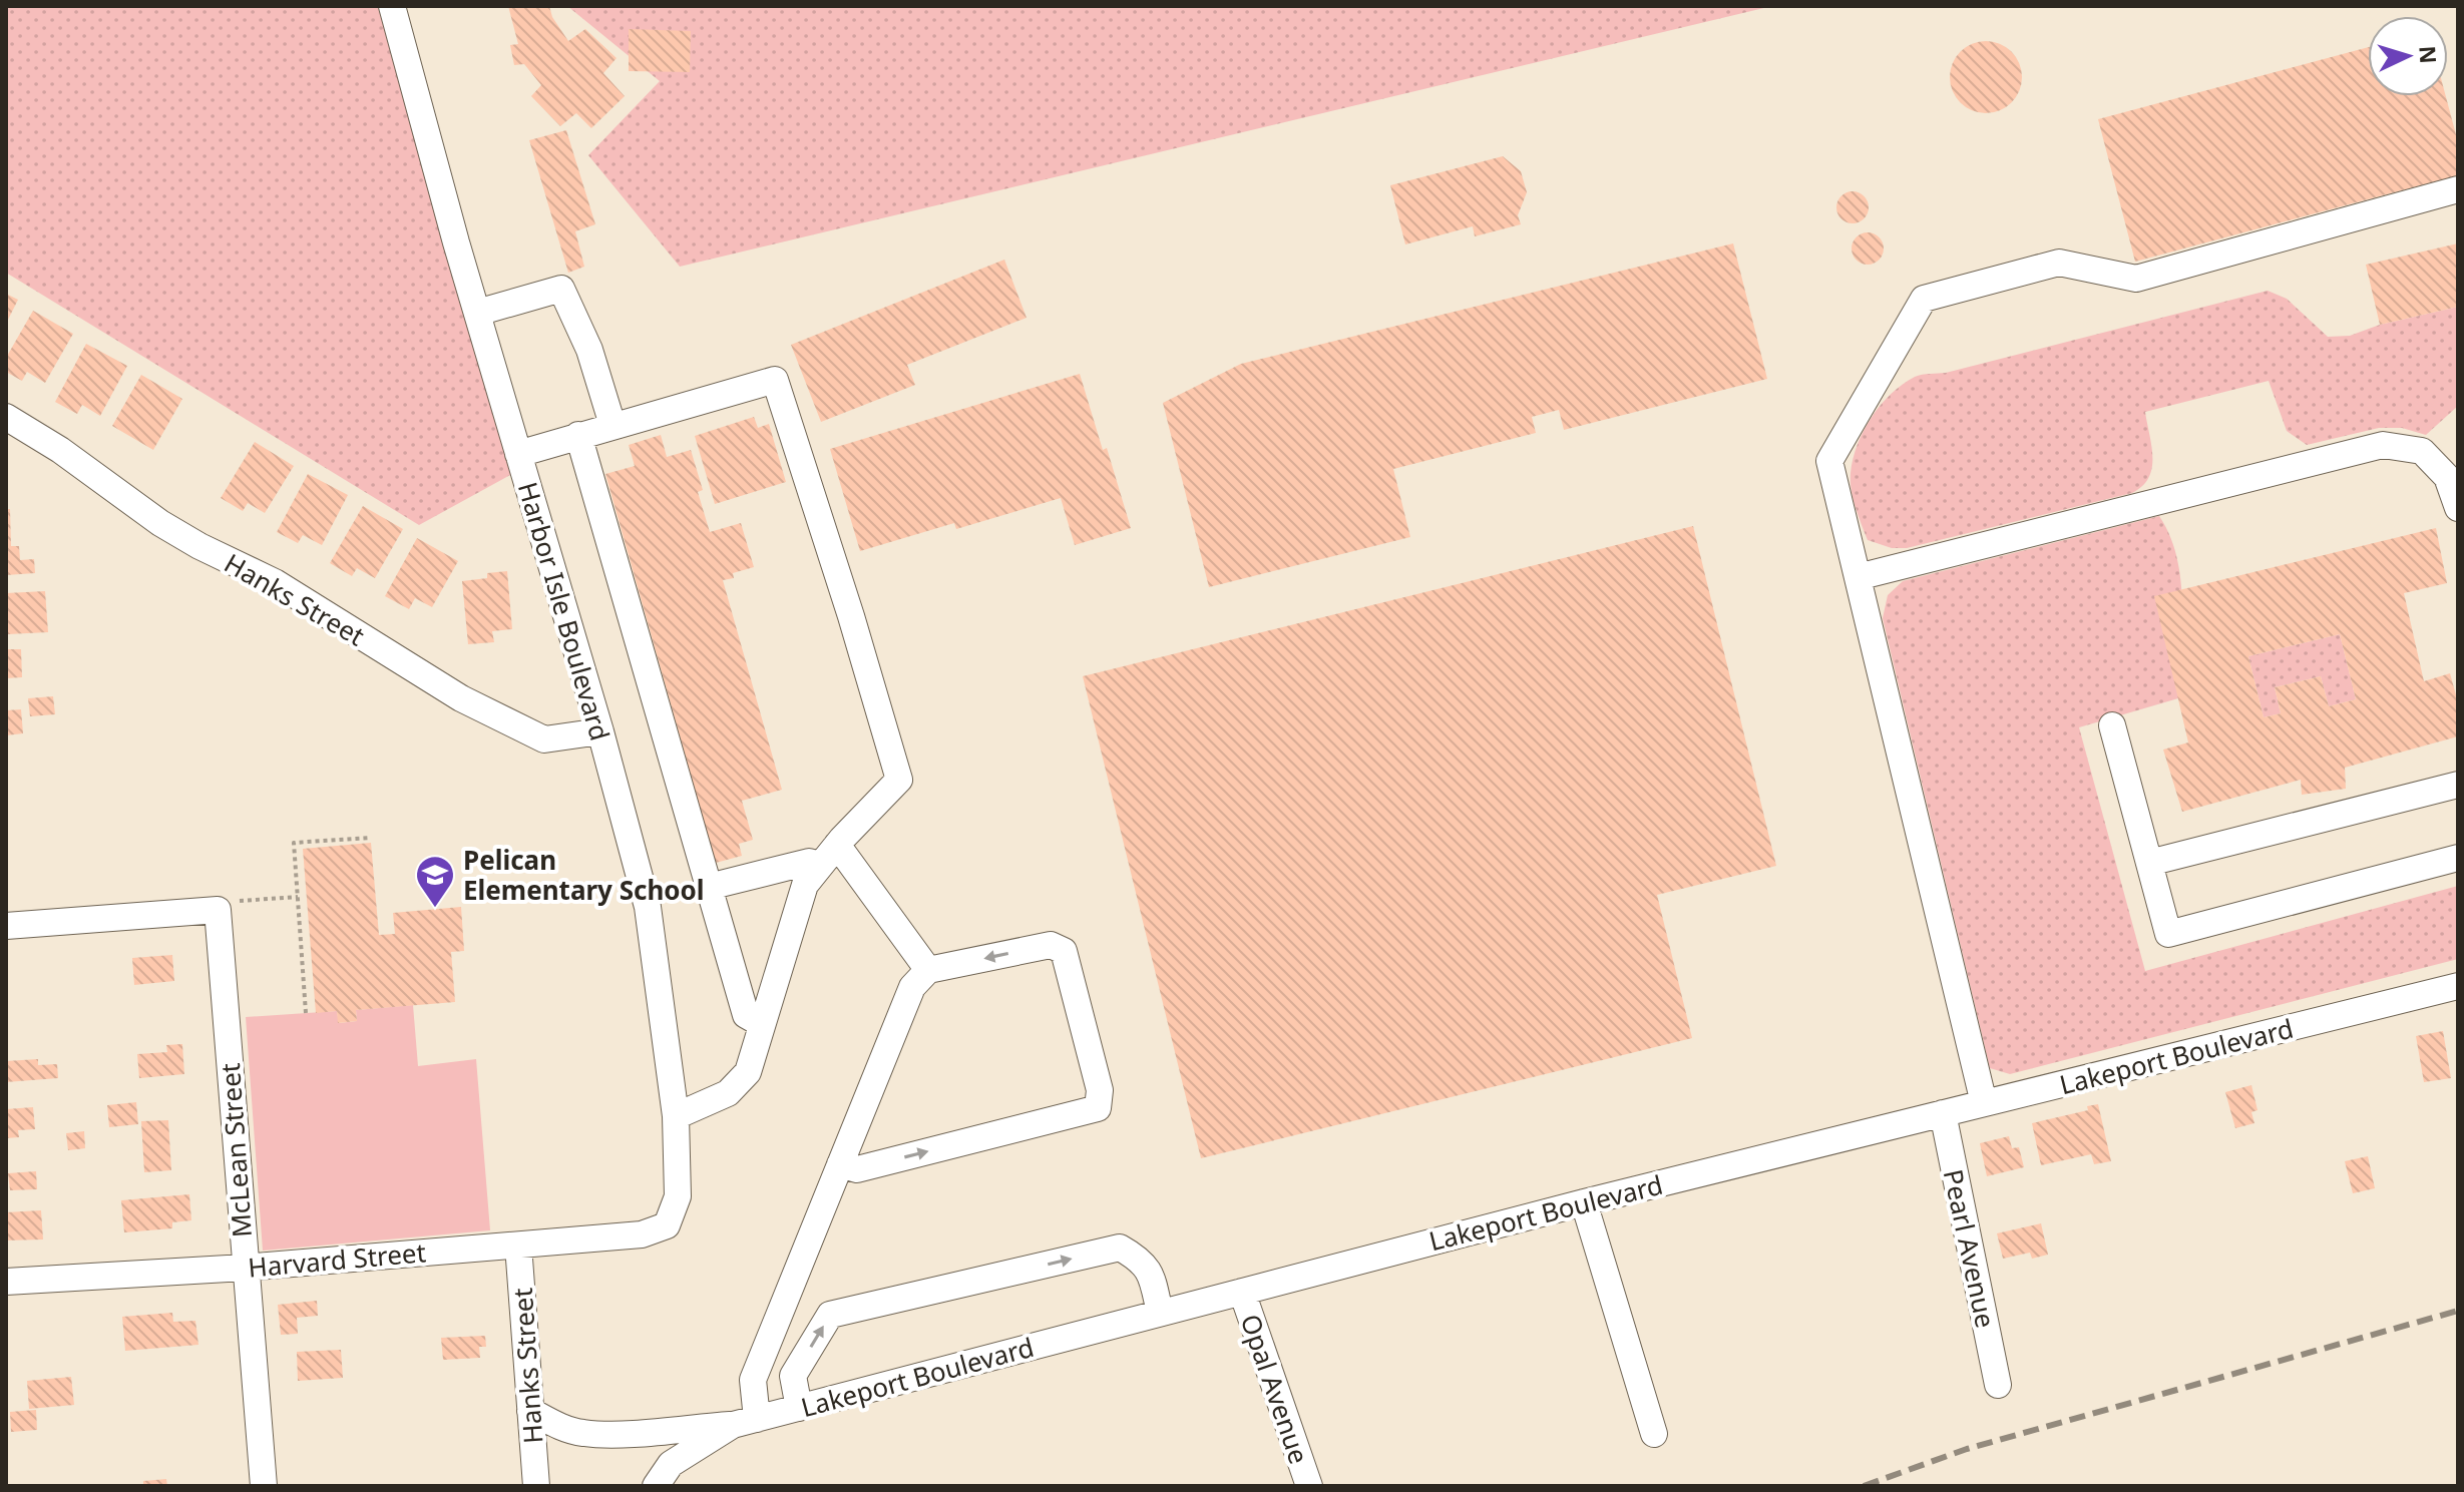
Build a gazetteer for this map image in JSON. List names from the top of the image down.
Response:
{
  "streets": {
    "street": [
      "Hanks Street",
      "Harbor Isle Boulevard",
      "Lakeport Boulevard",
      "McLean Street",
      "Pearl Avenue",
      "Harvard Street",
      "Opal Avenue"
    ]
  },
  "crossings": [
    ["Hanks Street", "Harbor Isle Boulevard"],
    ["Hanks Street", "Harvard Street"],
    ["Harbor Isle Boulevard", "Harvard Street"],
    ["Lakeport Boulevard", "Pearl Avenue"],
    ["Lakeport Boulevard", "Opal Avenue"],
    ["McLean Street", "Harvard Street"]
  ],
  "places": {
    "school or university": ["Pelican Elementary School"]
  },
  "north": "right"
}
